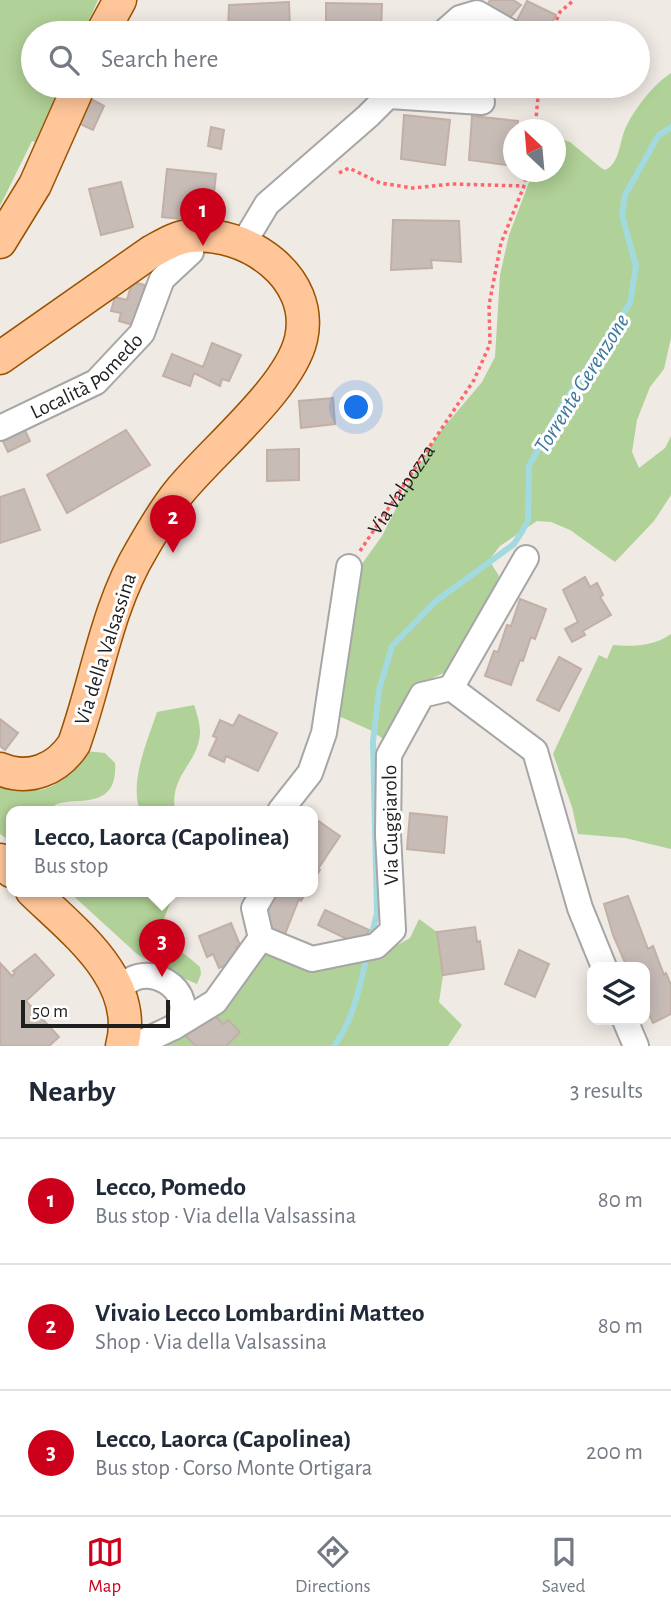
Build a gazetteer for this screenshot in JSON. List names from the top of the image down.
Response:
{
  "streets": {
    "main road": ["Via della Valsassina"],
    "street": ["Località Pomedo", "Via Guggiarolo"],
    "path": ["Via Valpozza"]
  },
  "crossings": [
    ["Località Pomedo", "Via della Valsassina"]
  ],
  "water": ["Torrente Gerenzone"],
  "scale_bar": "50 m",
  "north": "top left",
  "page": {
    "search": "Search here",
    "pins": ["1", "2", "3"],
    "popup": ["Lecco, Laorca (Capolinea)", "Bus stop"],
    "scale": "50 m",
    "heading": ["Nearby", "3 results"],
    "list": [
      {
        "mark": "1",
        "name": "Lecco, Pomedo",
        "note": "Bus stop · Via della Valsassina",
        "value": "80 m"
      },
      {
        "mark": "2",
        "name": "Vivaio Lecco Lombardini Matteo",
        "note": "Shop · Via della Valsassina",
        "value": "80 m"
      },
      {
        "mark": "3",
        "name": "Lecco, Laorca (Capolinea)",
        "note": "Bus stop · Corso Monte Ortigara",
        "value": "200 m"
      }
    ],
    "nav": ["Map", "Directions", "Saved"]
  }
}
